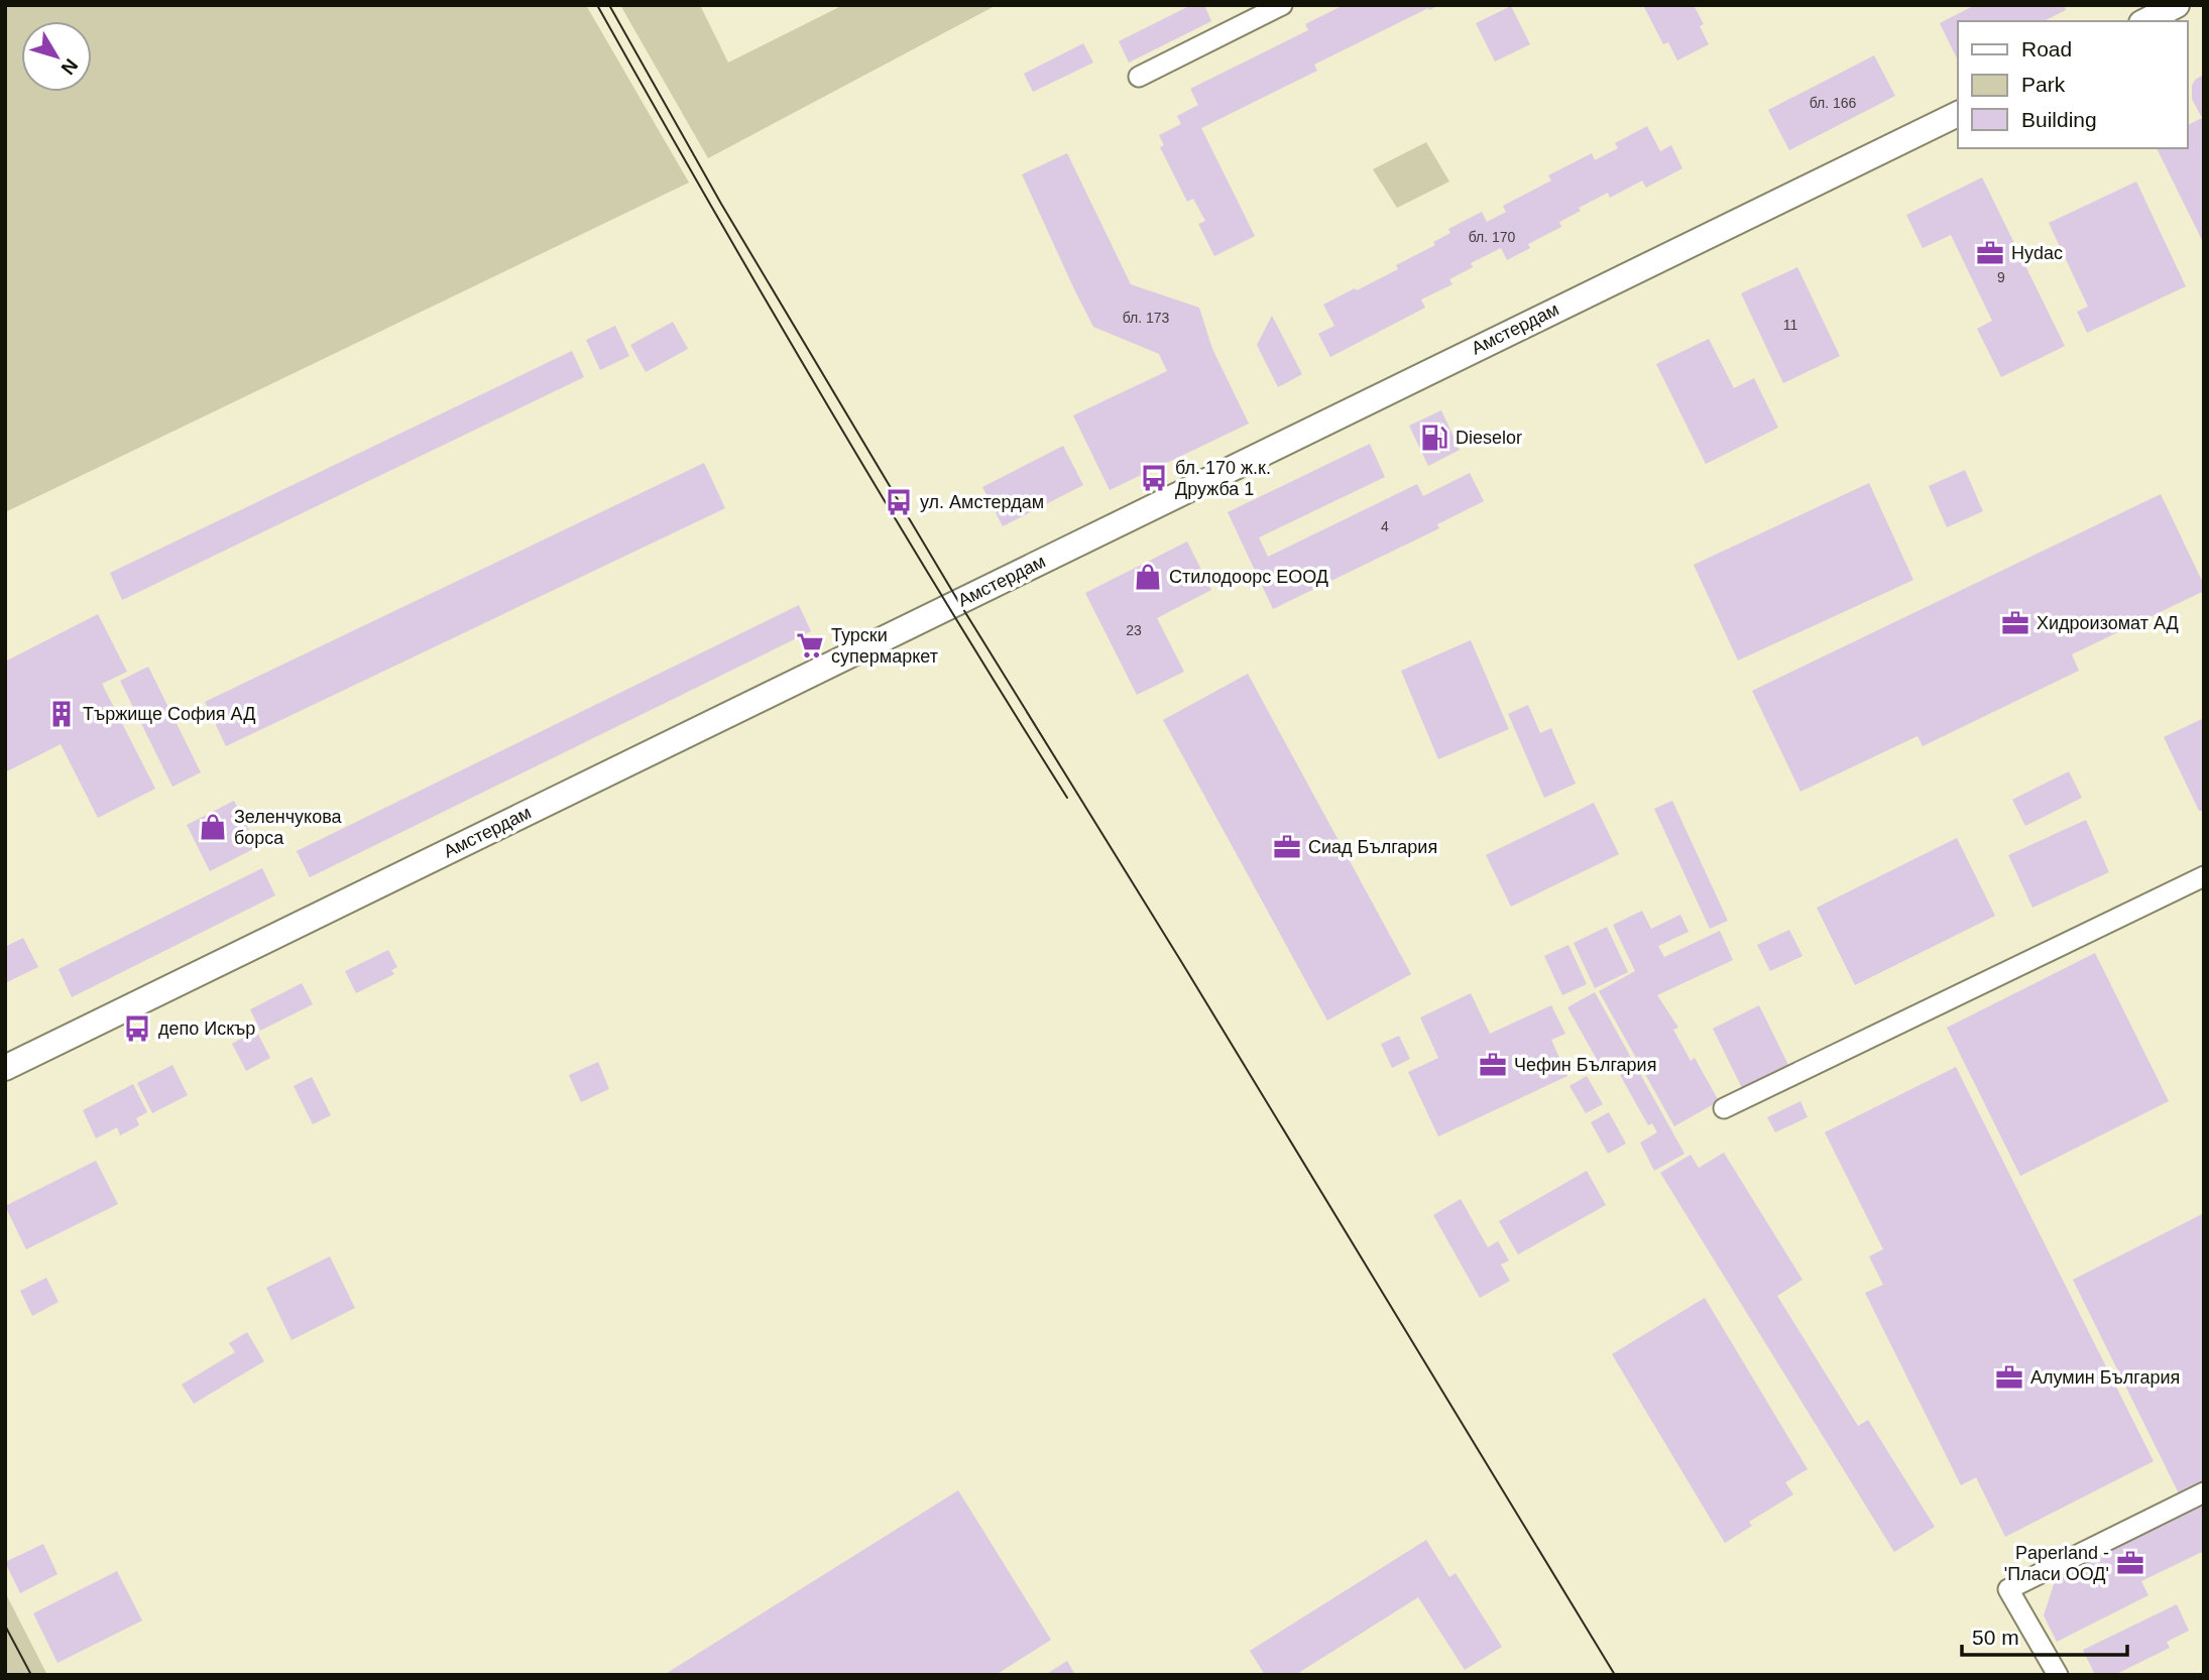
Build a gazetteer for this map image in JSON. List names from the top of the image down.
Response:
{
  "streets": {
    "street": ["Амстердам"]
  },
  "places": {
    "office": [
      "Hydac",
      "Хидроизомат АД",
      "Сиад България",
      "Чефин България",
      "Алумин България",
      "Paperland - 'Пласи ООД'"
    ],
    "fuel station": ["Dieselor"],
    "bus stop": ["бл. 170 ж.к. Дружба 1", "ул. Амстердам", "депо Искър"],
    "shop": ["Стилодоорс ЕООД", "Зеленчукова борса"],
    "supermarket": ["Турски супермаркет"],
    "building": ["Тържище София АД"]
  },
  "house_numbers": [
    "бл. 166",
    "бл. 170",
    "9",
    "бл. 173",
    "11",
    "4",
    "23"
  ],
  "legend": ["Road", "Park", "Building"],
  "scale_bar": "50 m",
  "north": "bottom right"
}
